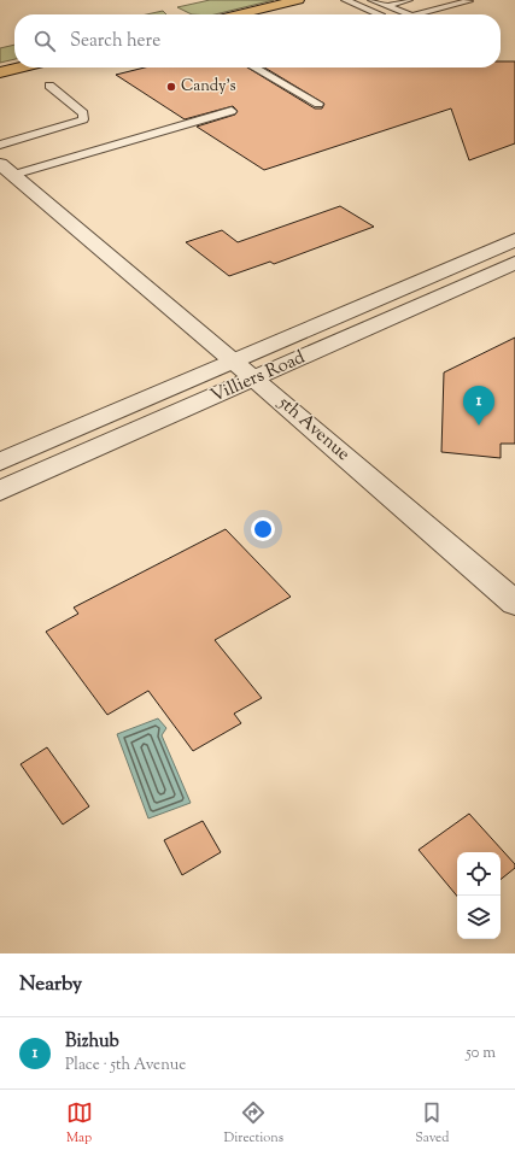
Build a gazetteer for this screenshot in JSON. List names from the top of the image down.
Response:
{
  "streets": {
    "street": ["Villiers Road", "5th Avenue"]
  },
  "crossings": [
    ["Villiers Road", "5th Avenue"]
  ],
  "places": ["Candy's"],
  "page": {
    "search": "Search here",
    "pins": "1",
    "heading": "Nearby",
    "list": [
      {
        "mark": "1",
        "name": "Bizhub",
        "note": "Place · 5th Avenue",
        "value": "50 m"
      }
    ],
    "nav": ["Map", "Directions", "Saved"]
  }
}
